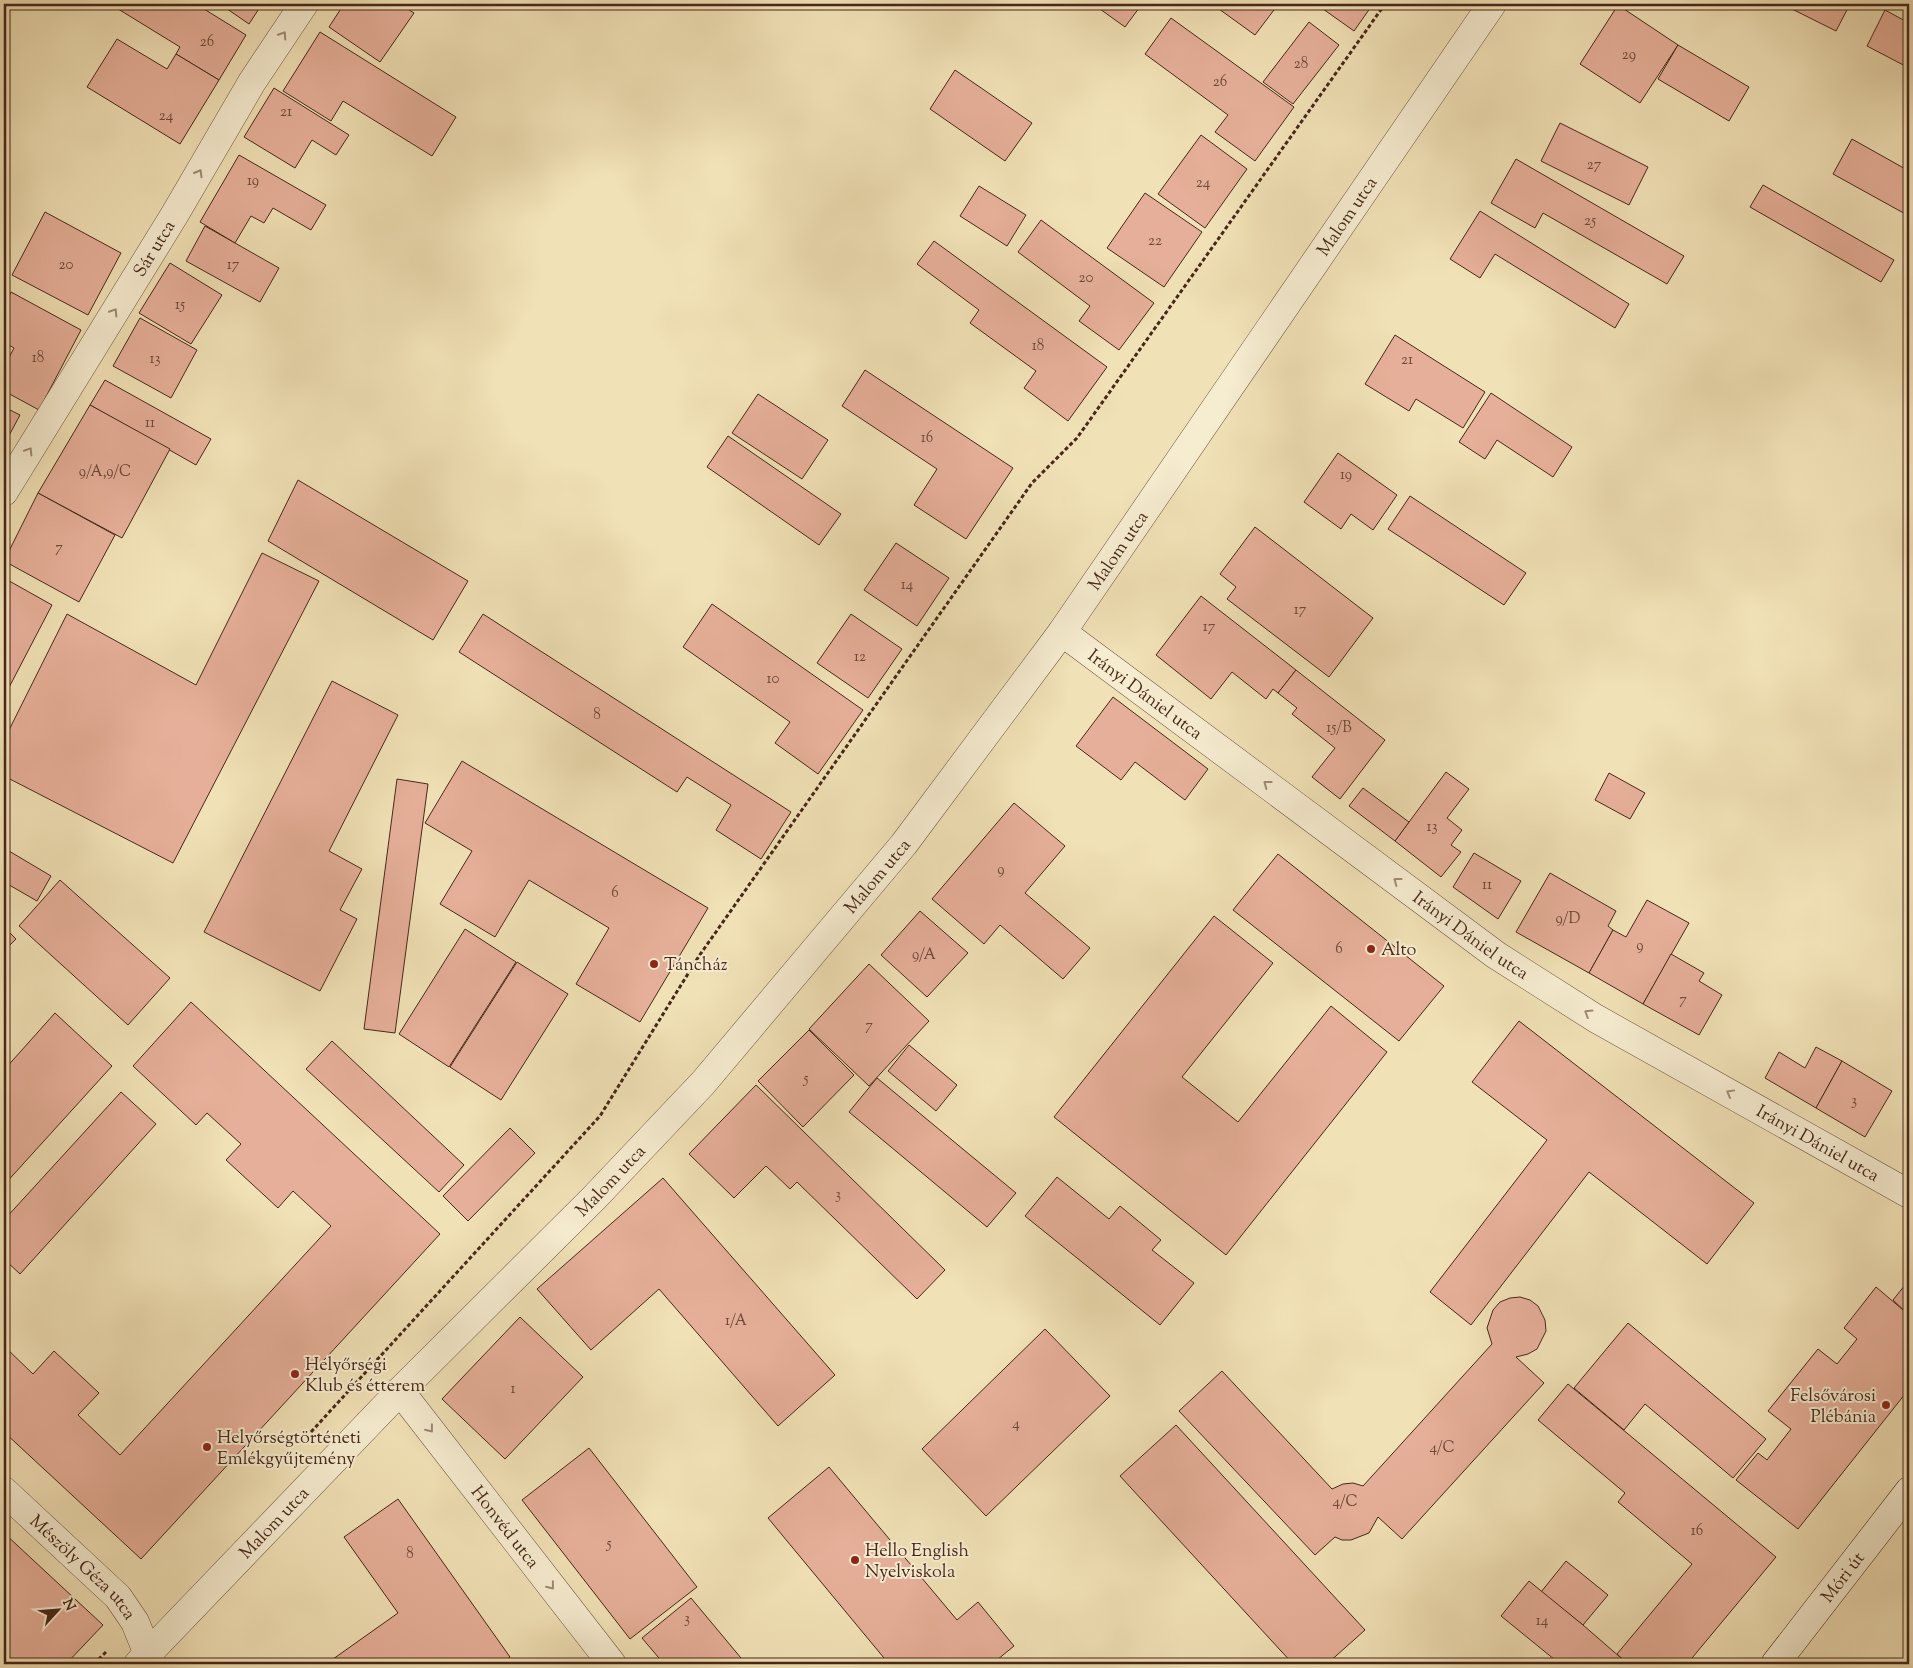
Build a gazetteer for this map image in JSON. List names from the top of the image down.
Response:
{
  "streets": {
    "street": [
      "Malom utca",
      "Sár utca",
      "Irányi Dániel utca",
      "Honvéd utca",
      "Mészöly Géza utca",
      "Móri út"
    ]
  },
  "crossings": [
    ["Malom utca", "Irányi Dániel utca"],
    ["Malom utca", "Honvéd utca"],
    ["Malom utca", "Mészöly Géza utca"]
  ],
  "one_way": ["Sár utca", "Irányi Dániel utca", "Honvéd utca"],
  "places": [
    "Alto",
    "Táncház",
    "Helyőrségi Klub és étterem",
    "Felsővárosi Plébánia",
    "Helyőrségtörténeti Emlékgyűjtemény",
    "Hello English Nyelviskola"
  ],
  "house_numbers": [
    "26",
    "29",
    "28",
    "26",
    "21",
    "24",
    "27",
    "19",
    "24",
    "25",
    "22",
    "20",
    "17",
    "20",
    "15",
    "18",
    "18",
    "13",
    "21",
    "11",
    "16",
    "9/A,9/C",
    "19",
    "7",
    "14",
    "17",
    "17",
    "12",
    "10",
    "8",
    "15/B",
    "13",
    "9",
    "11",
    "6",
    "9/D",
    "9",
    "6",
    "9/A",
    "7",
    "7",
    "5",
    "3",
    "3",
    "1/A",
    "1",
    "4",
    "4/C",
    "4/C",
    "16",
    "5",
    "8",
    "3",
    "14"
  ],
  "north": "top right"
}
